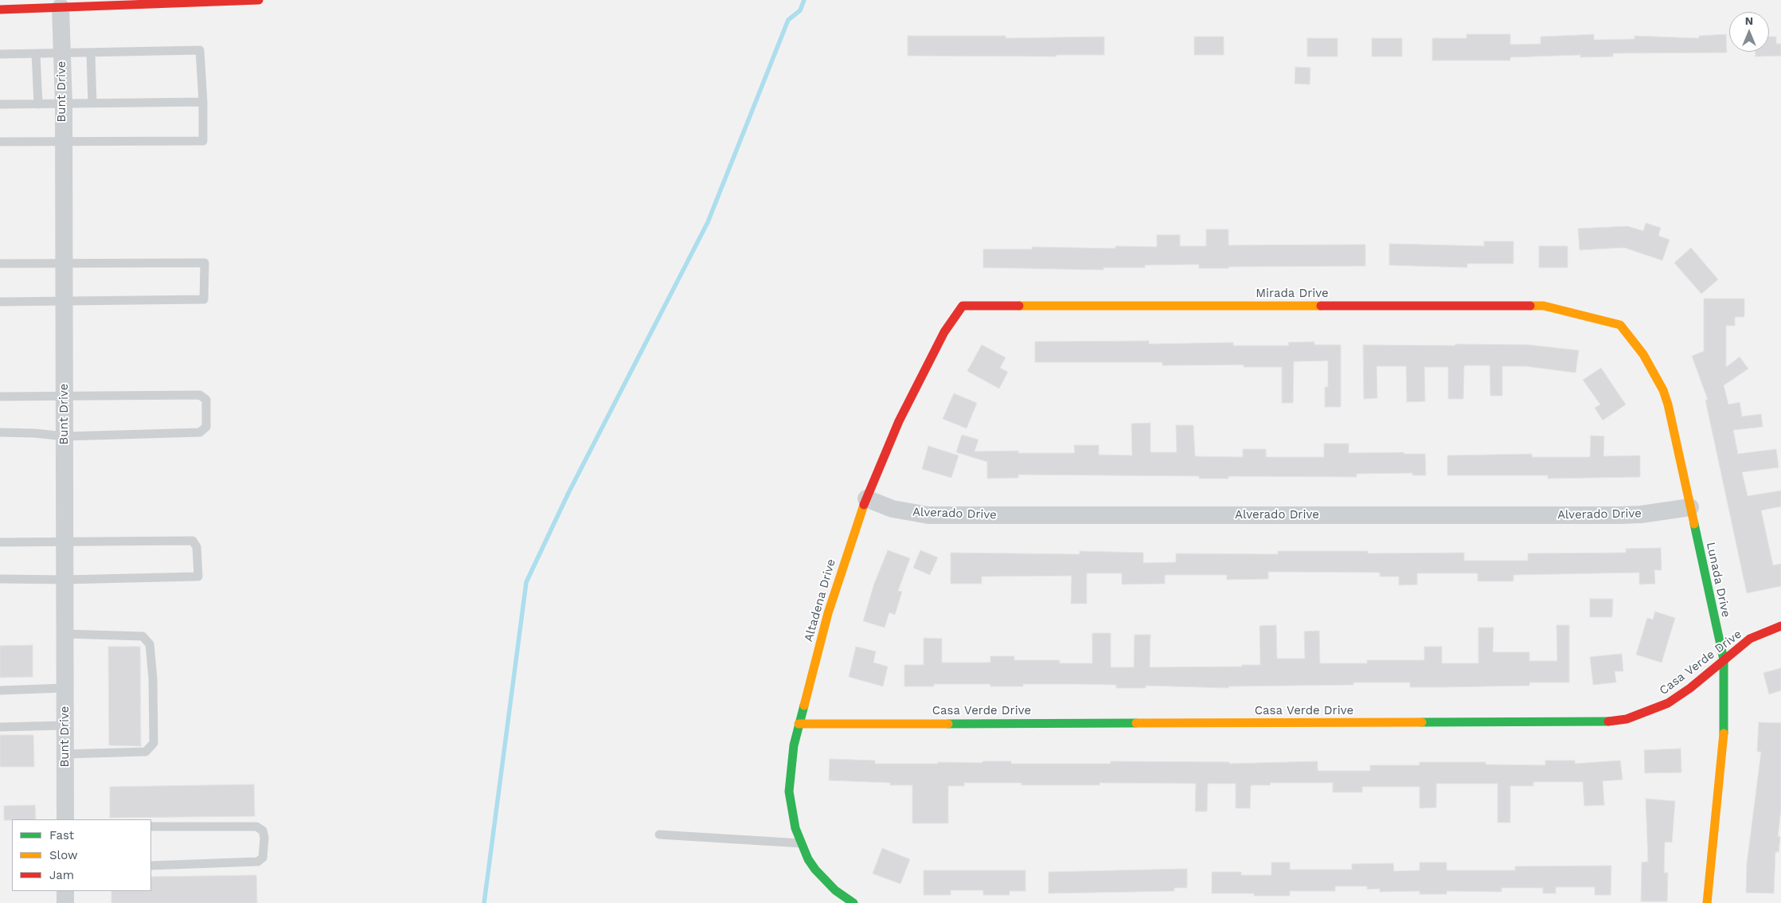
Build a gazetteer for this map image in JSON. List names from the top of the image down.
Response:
{
  "streets": {
    "street": [
      "Bunt Drive",
      "Mirada Drive",
      "Alverado Drive",
      "Lunada Drive",
      "Altadena Drive",
      "Casa Verde Drive"
    ]
  },
  "crossings": [
    ["Mirada Drive", "Lunada Drive"],
    ["Mirada Drive", "Altadena Drive"],
    ["Alverado Drive", "Lunada Drive"],
    ["Alverado Drive", "Altadena Drive"],
    ["Lunada Drive", "Casa Verde Drive"],
    ["Altadena Drive", "Casa Verde Drive"]
  ],
  "legend": ["Fast", "Slow", "Jam"],
  "north": "top"
}
